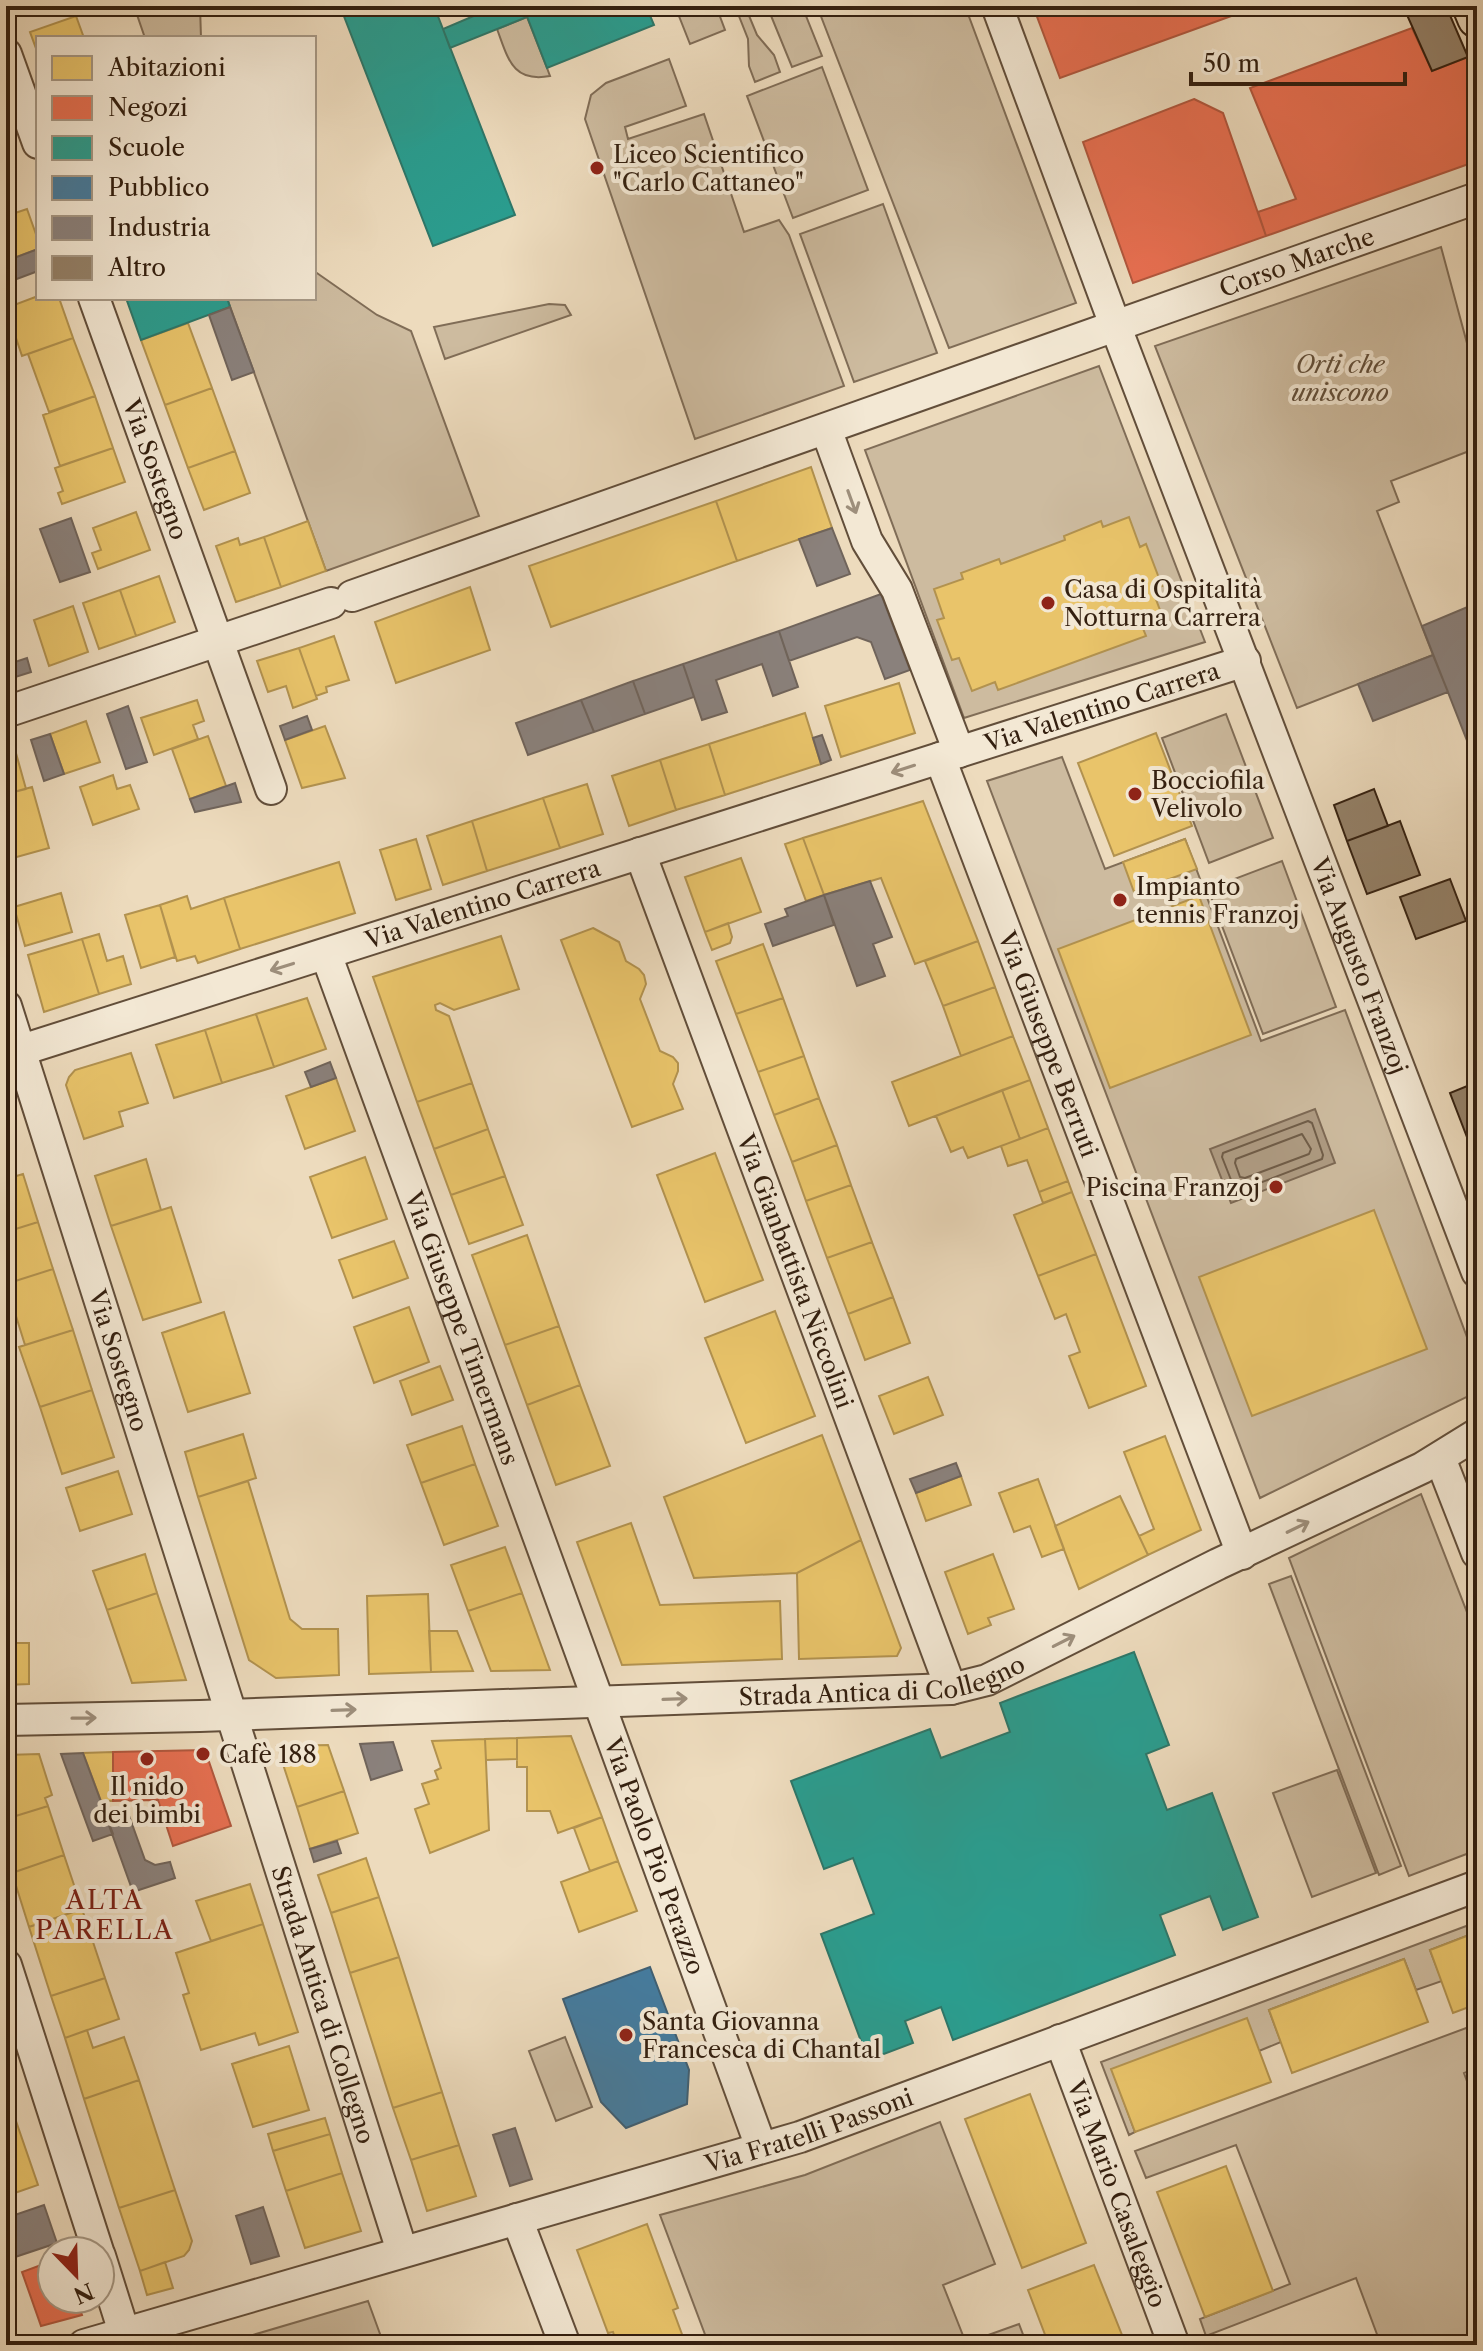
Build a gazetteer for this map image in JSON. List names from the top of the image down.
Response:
{
  "streets": {
    "street": [
      "Corso Marche",
      "Via Sostegno",
      "Via Valentino Carrera",
      "Via Augusto Franzoj",
      "Via Giuseppe Berruti",
      "Via Gianbattista Niccolini",
      "Via Giuseppe Timermans",
      "Strada Antica di Collegno",
      "Via Paolo Pio Perazzo",
      "Via Fratelli Passoni",
      "Via Mario Casaleggio"
    ]
  },
  "crossings": [
    ["Corso Marche", "Via Valentino Carrera"],
    ["Via Sostegno", "Via Valentino Carrera"],
    ["Via Sostegno", "Strada Antica di Collegno"],
    ["Via Valentino Carrera", "Via Augusto Franzoj"],
    ["Via Valentino Carrera", "Via Giuseppe Berruti"],
    ["Via Valentino Carrera", "Via Gianbattista Niccolini"],
    ["Via Valentino Carrera", "Via Giuseppe Timermans"],
    ["Via Giuseppe Berruti", "Strada Antica di Collegno"],
    ["Via Gianbattista Niccolini", "Strada Antica di Collegno"],
    ["Via Giuseppe Timermans", "Strada Antica di Collegno"],
    ["Via Giuseppe Timermans", "Via Paolo Pio Perazzo"],
    ["Strada Antica di Collegno", "Via Paolo Pio Perazzo"],
    ["Strada Antica di Collegno", "Via Fratelli Passoni"],
    ["Via Paolo Pio Perazzo", "Via Fratelli Passoni"],
    ["Via Fratelli Passoni", "Via Mario Casaleggio"]
  ],
  "one_way": ["Strada Antica di Collegno"],
  "districts": ["ALTA PARELLA"],
  "parks": ["Orti che uniscono"],
  "places": [
    "Liceo Scientifico \"Carlo Cattaneo\"",
    "Casa di Ospitalità Notturna Carrera",
    "Bocciofila Velivolo",
    "Impianto tennis Franzoj",
    "Piscina Franzoj",
    "Cafè 188",
    "Il nido dei bimbi",
    "Santa Giovanna Francesca di Chantal"
  ],
  "legend": [
    "Abitazioni",
    "Negozi",
    "Scuole",
    "Pubblico",
    "Industria",
    "Altro"
  ],
  "scale_bar": "50 m",
  "north": "bottom right"
}
